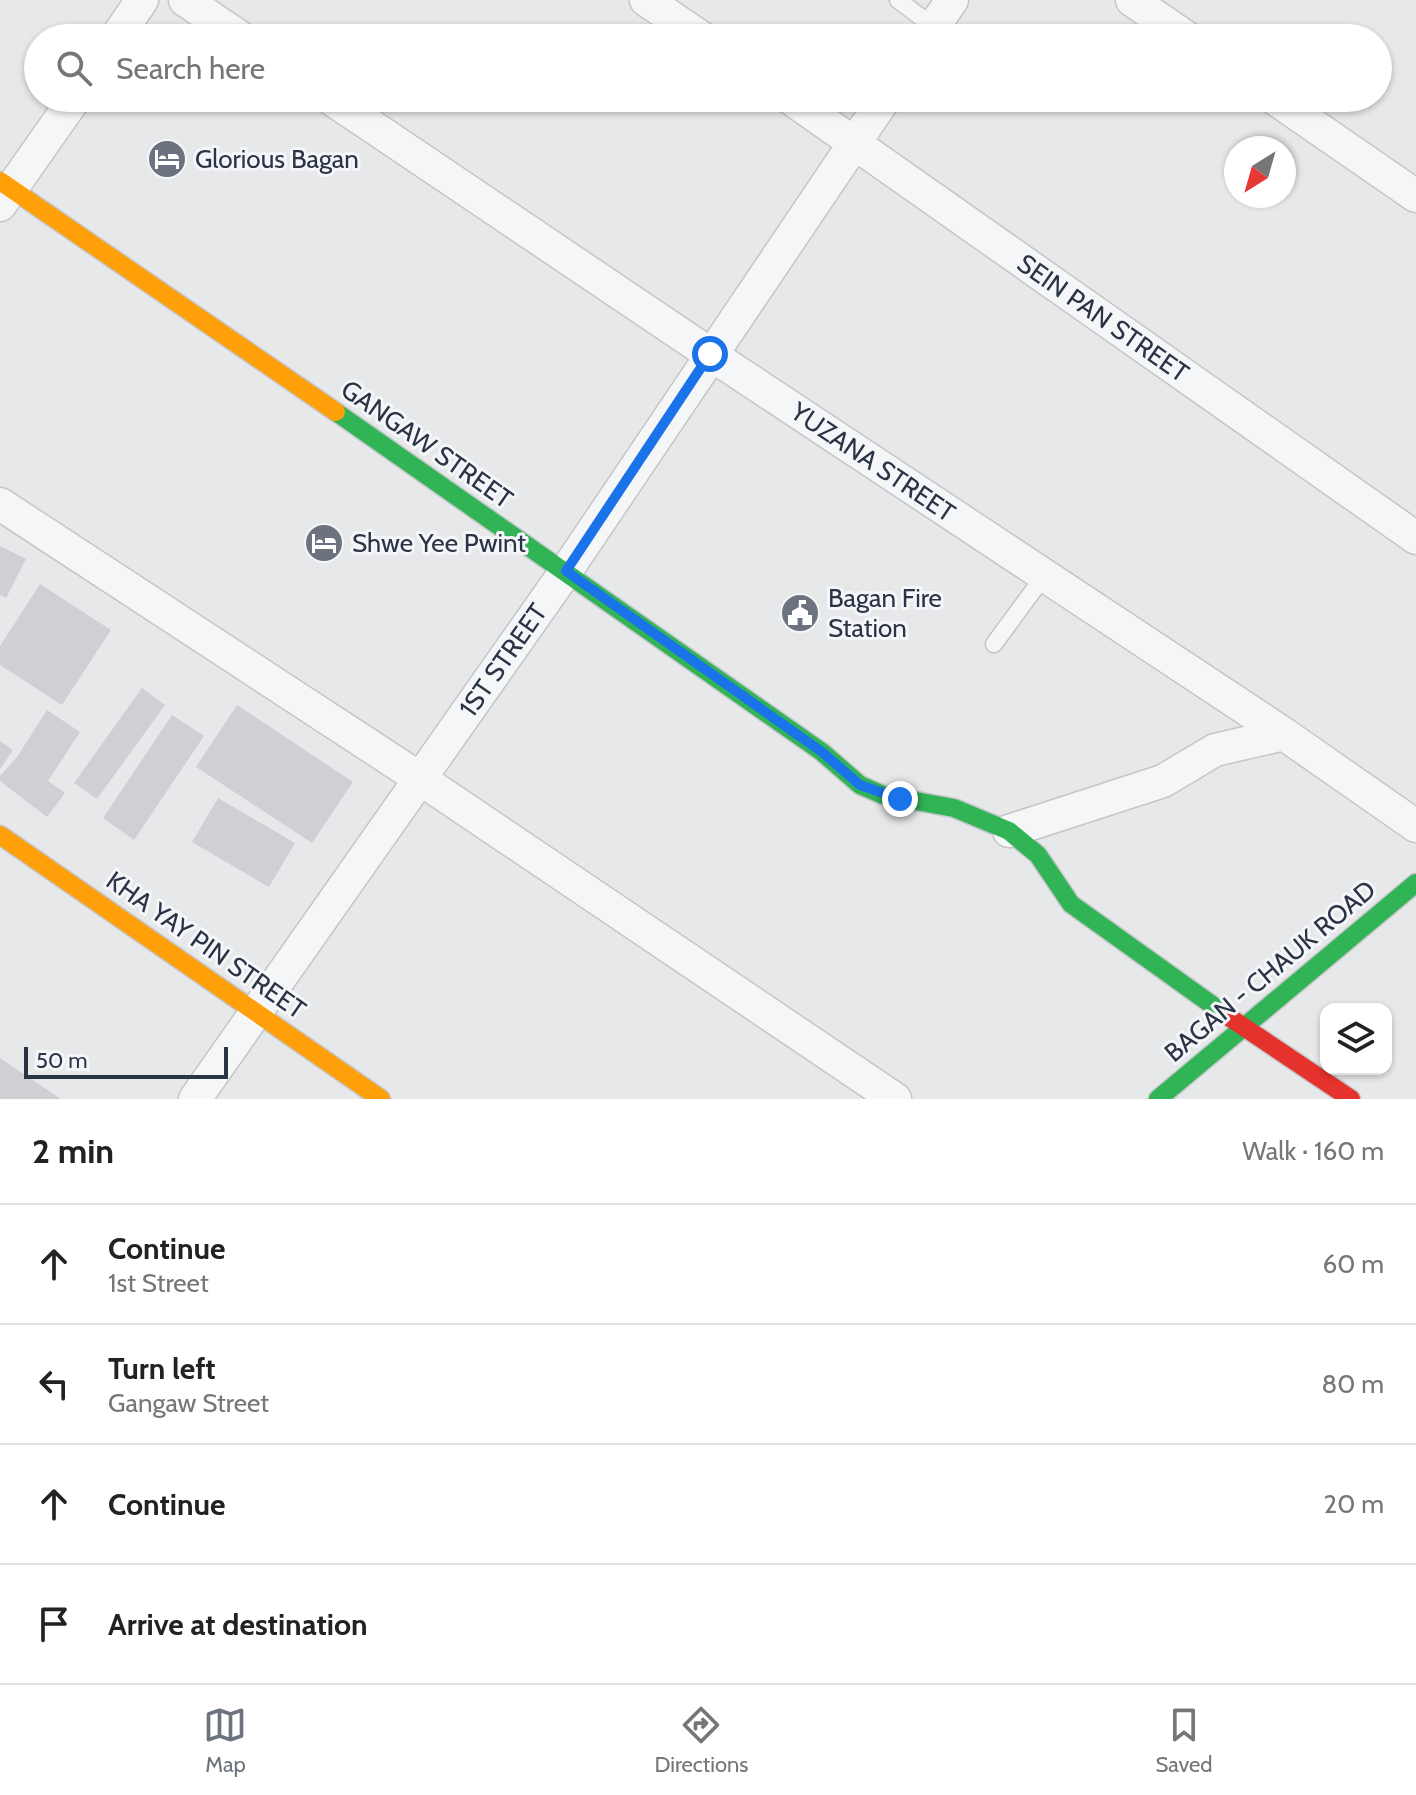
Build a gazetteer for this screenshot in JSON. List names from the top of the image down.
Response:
{
  "streets": {
    "street": [
      "SEIN PAN STREET",
      "GANGAW STREET",
      "YUZANA STREET",
      "1ST STREET",
      "KHA YAY PIN STREET",
      "BAGAN - CHAUK ROAD"
    ]
  },
  "crossings": [
    ["SEIN PAN STREET", "1ST STREET"],
    ["GANGAW STREET", "1ST STREET"],
    ["GANGAW STREET", "BAGAN - CHAUK ROAD"],
    ["YUZANA STREET", "1ST STREET"],
    ["1ST STREET", "KHA YAY PIN STREET"]
  ],
  "places": {
    "hotel": ["Glorious Bagan", "Shwe Yee Pwint"],
    "public building": ["Bagan Fire Station"]
  },
  "scale_bar": "50 m",
  "north": "bottom left",
  "page": {
    "search": "Search here",
    "scale": "50 m",
    "heading": ["2 min", "Walk · 160 m"],
    "list": [
      ["Continue", "1st Street", "60 m"],
      ["Turn left", "Gangaw Street", "80 m"],
      ["Continue", "20 m"],
      "Arrive at destination"
    ],
    "nav": ["Map", "Directions", "Saved"]
  }
}
